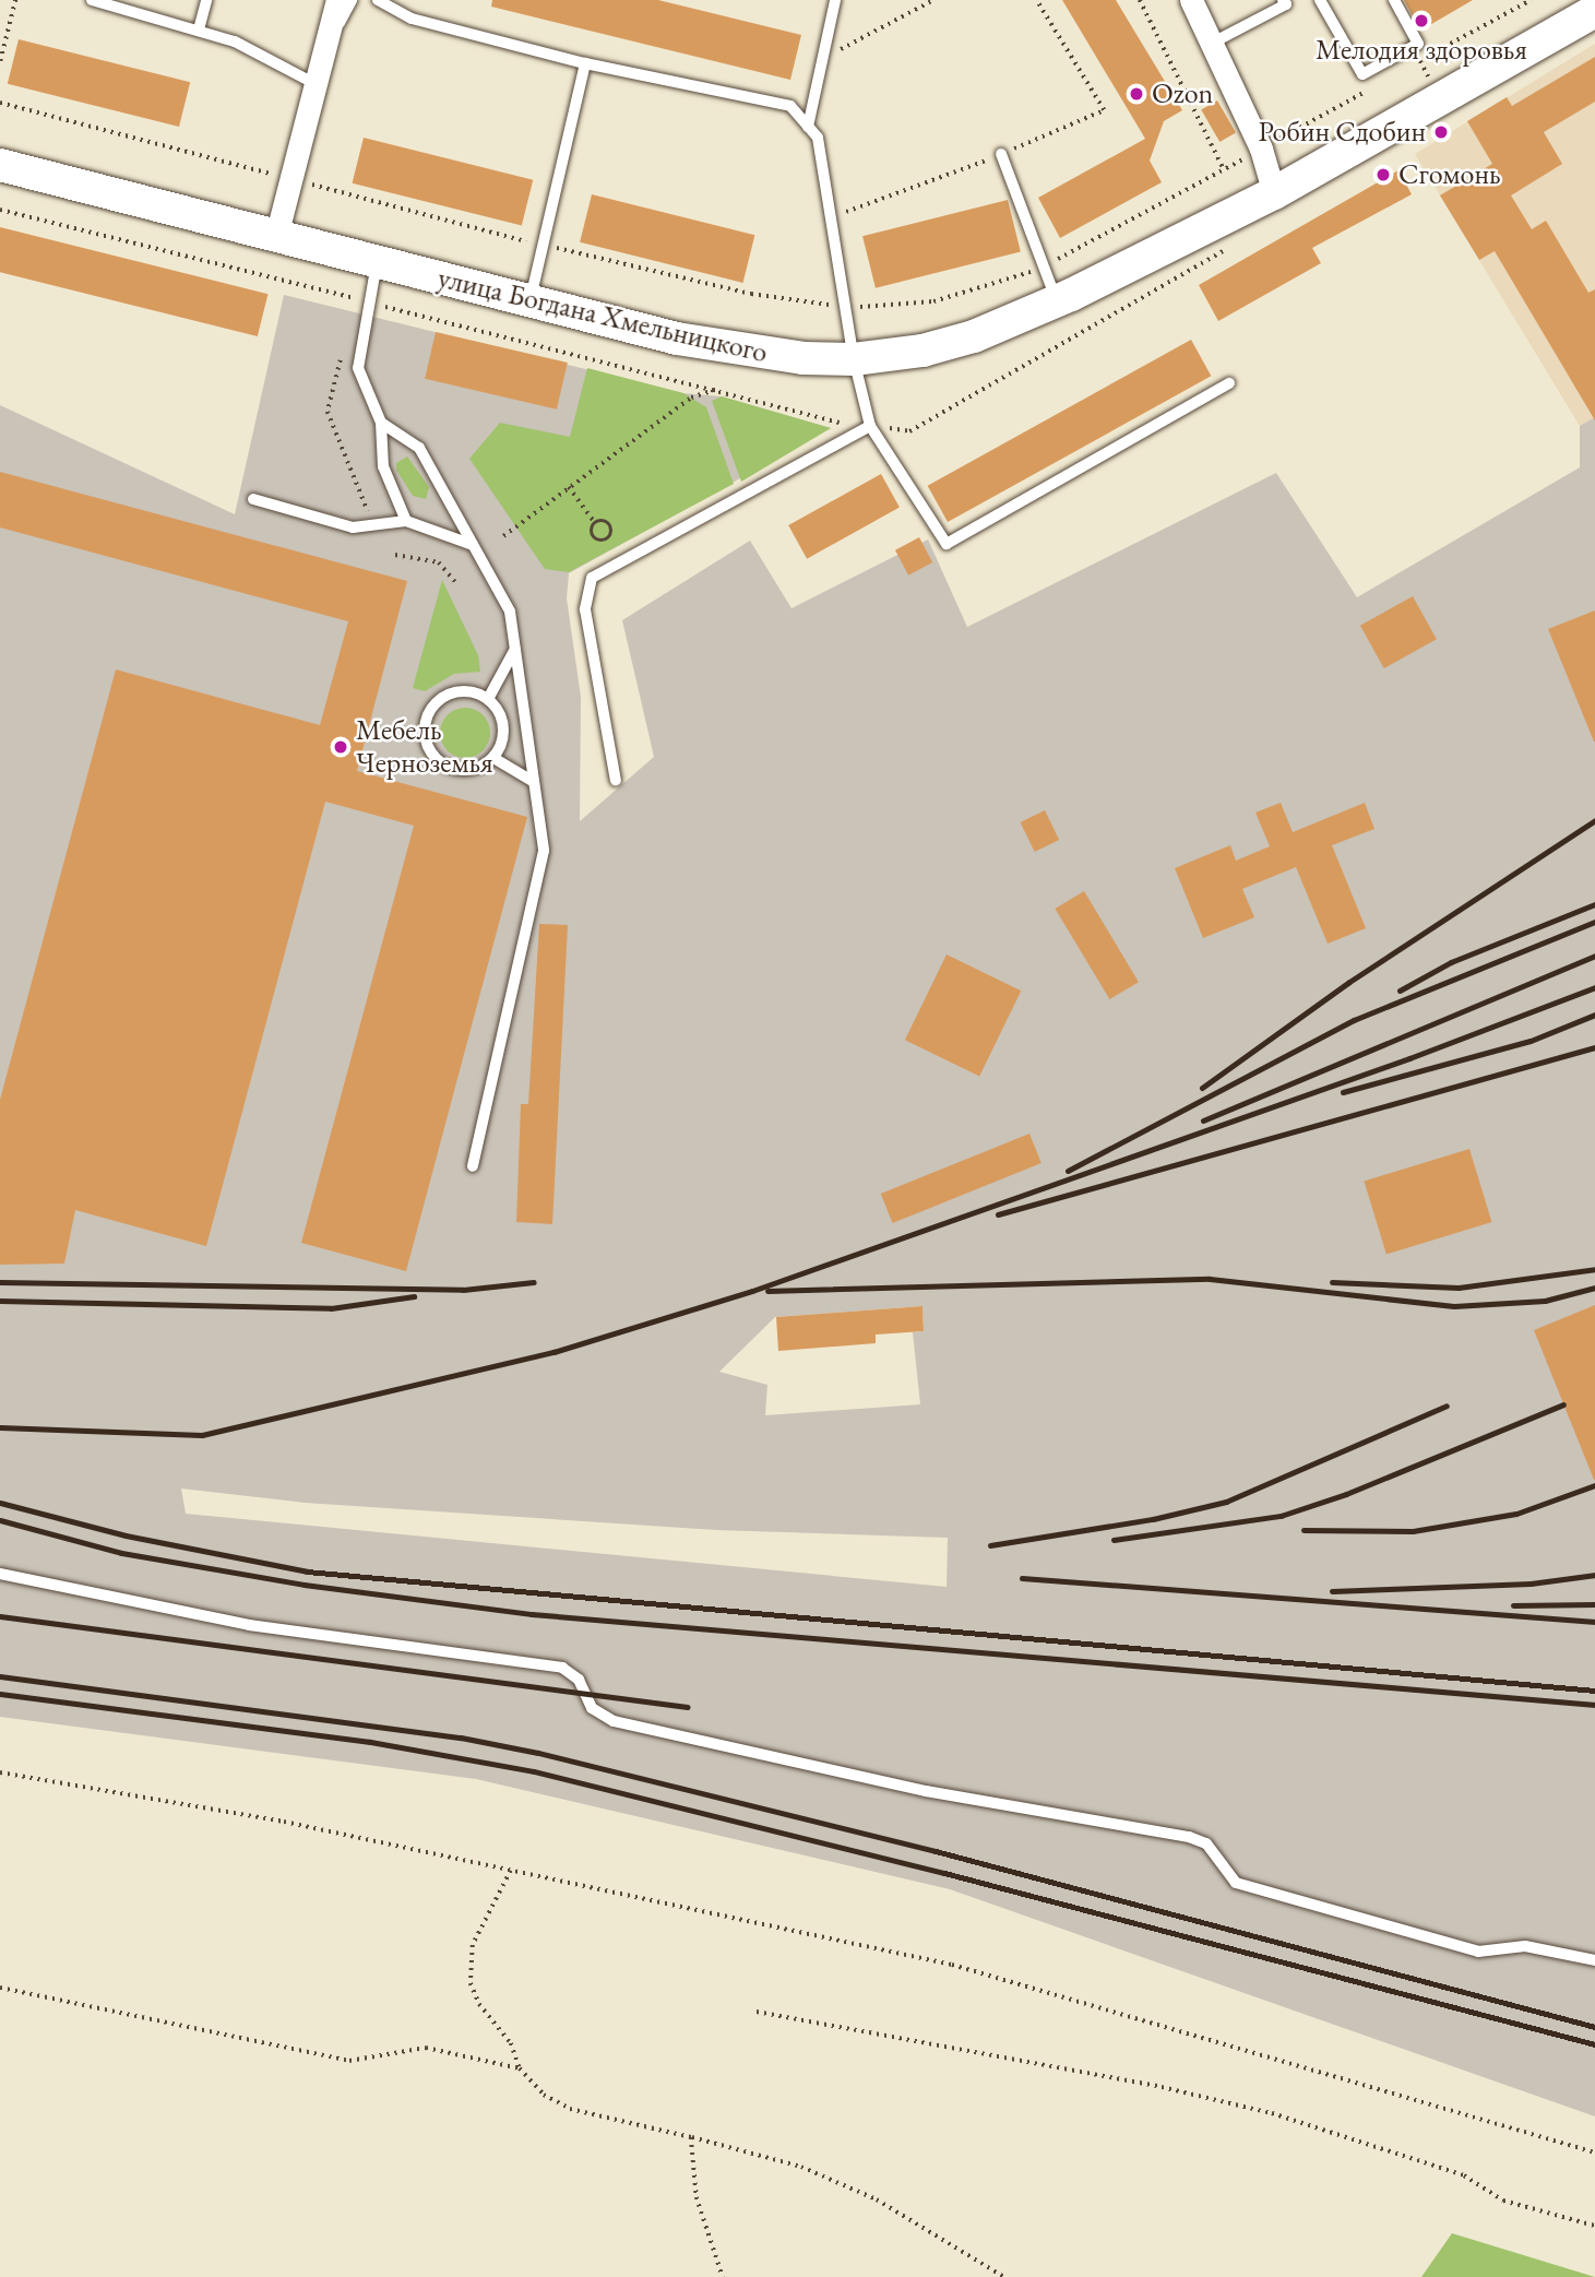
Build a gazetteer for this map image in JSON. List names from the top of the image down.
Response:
{
  "streets": {
    "main road": ["улица Богдана Хмельницкого"]
  },
  "places": [
    "Мелодия здоровья",
    "Ozon",
    "Робин Сдобин",
    "Сгомонь",
    "Мебель Черноземья"
  ]
}
